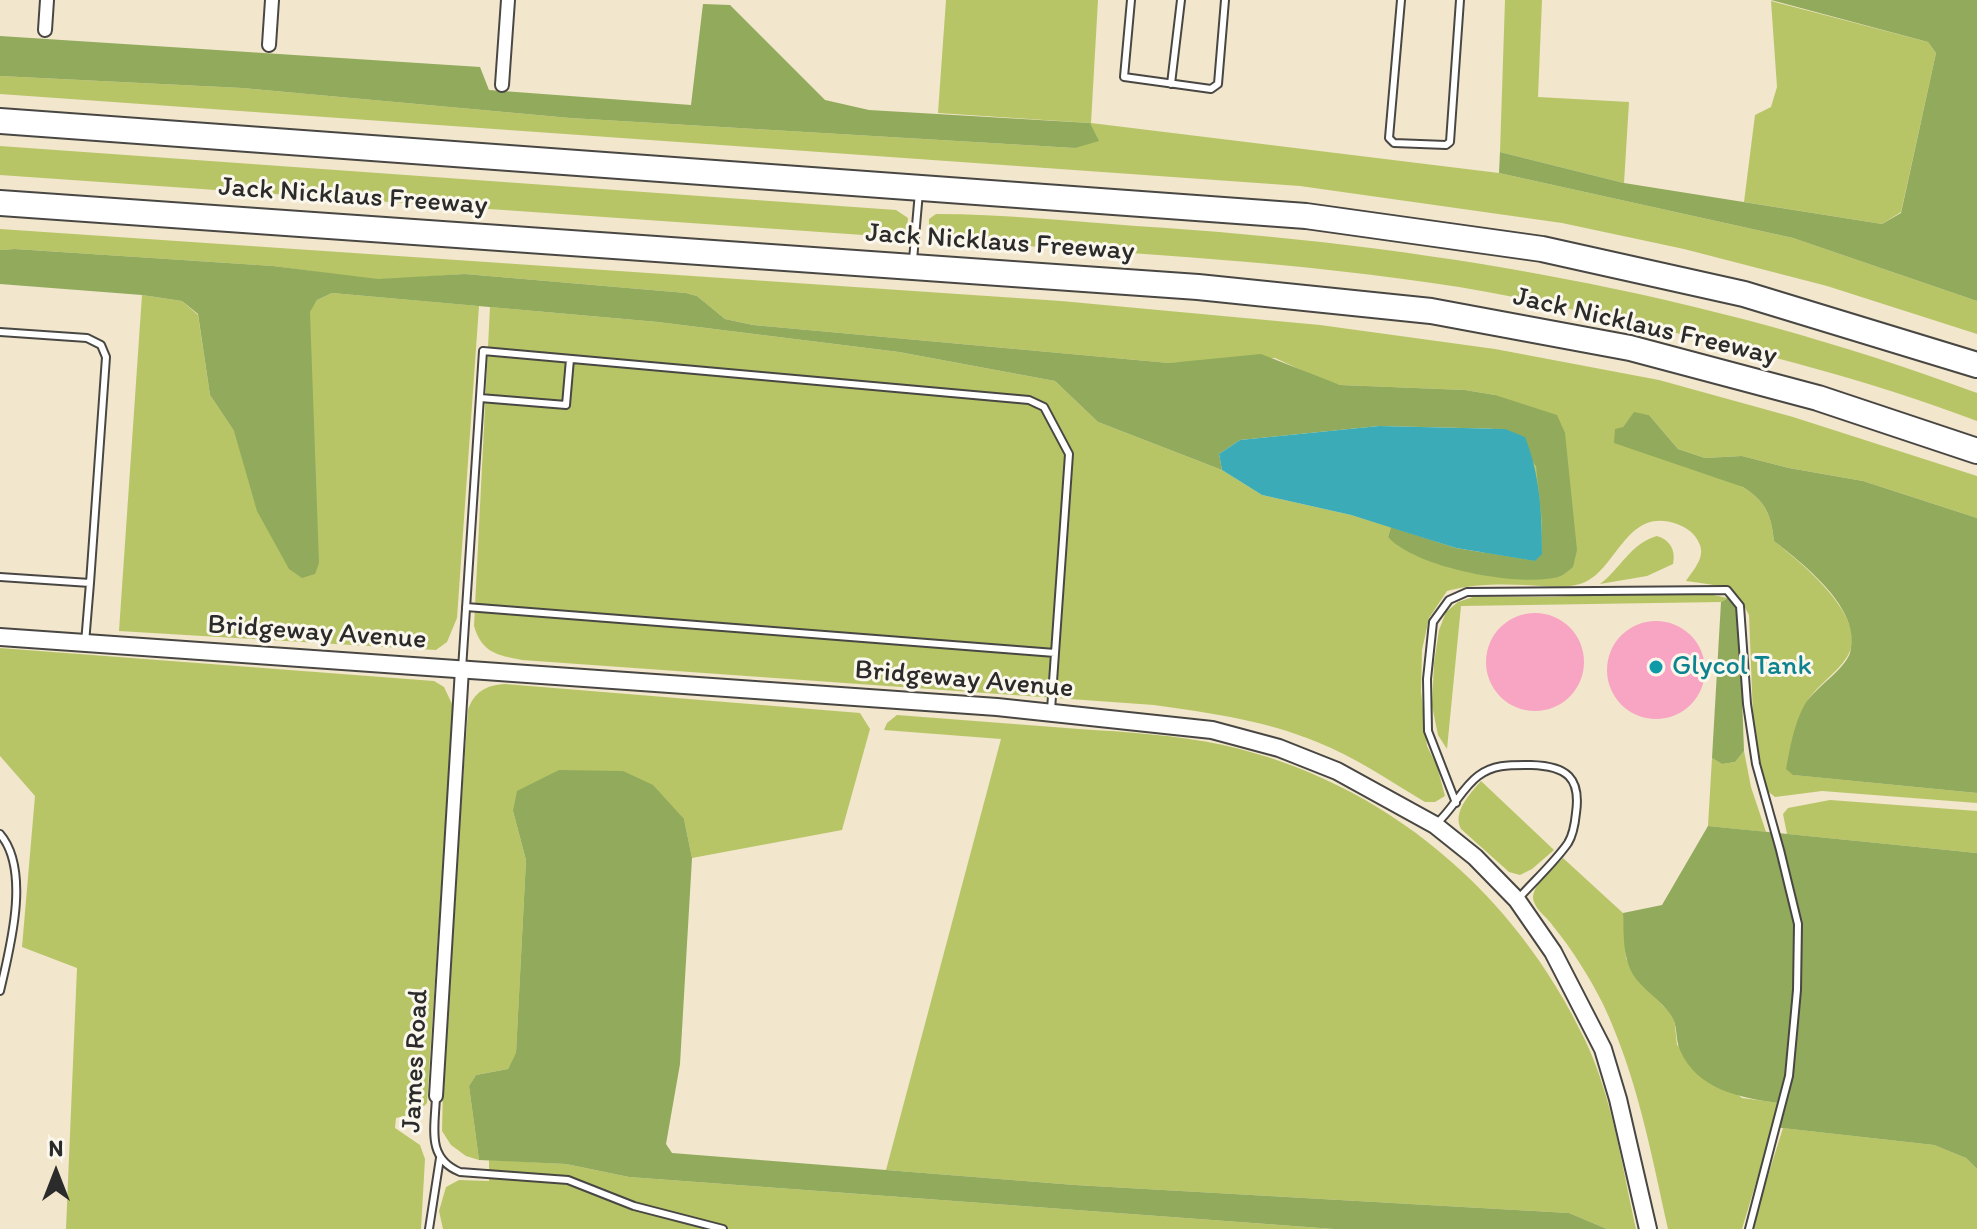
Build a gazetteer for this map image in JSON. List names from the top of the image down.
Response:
{
  "streets": {
    "highway": ["Jack Nicklaus Freeway"],
    "street": ["Bridgeway Avenue", "James Road"]
  },
  "crossings": [
    ["Bridgeway Avenue", "James Road"]
  ],
  "places": ["Glycol Tank"],
  "north": "top"
}
